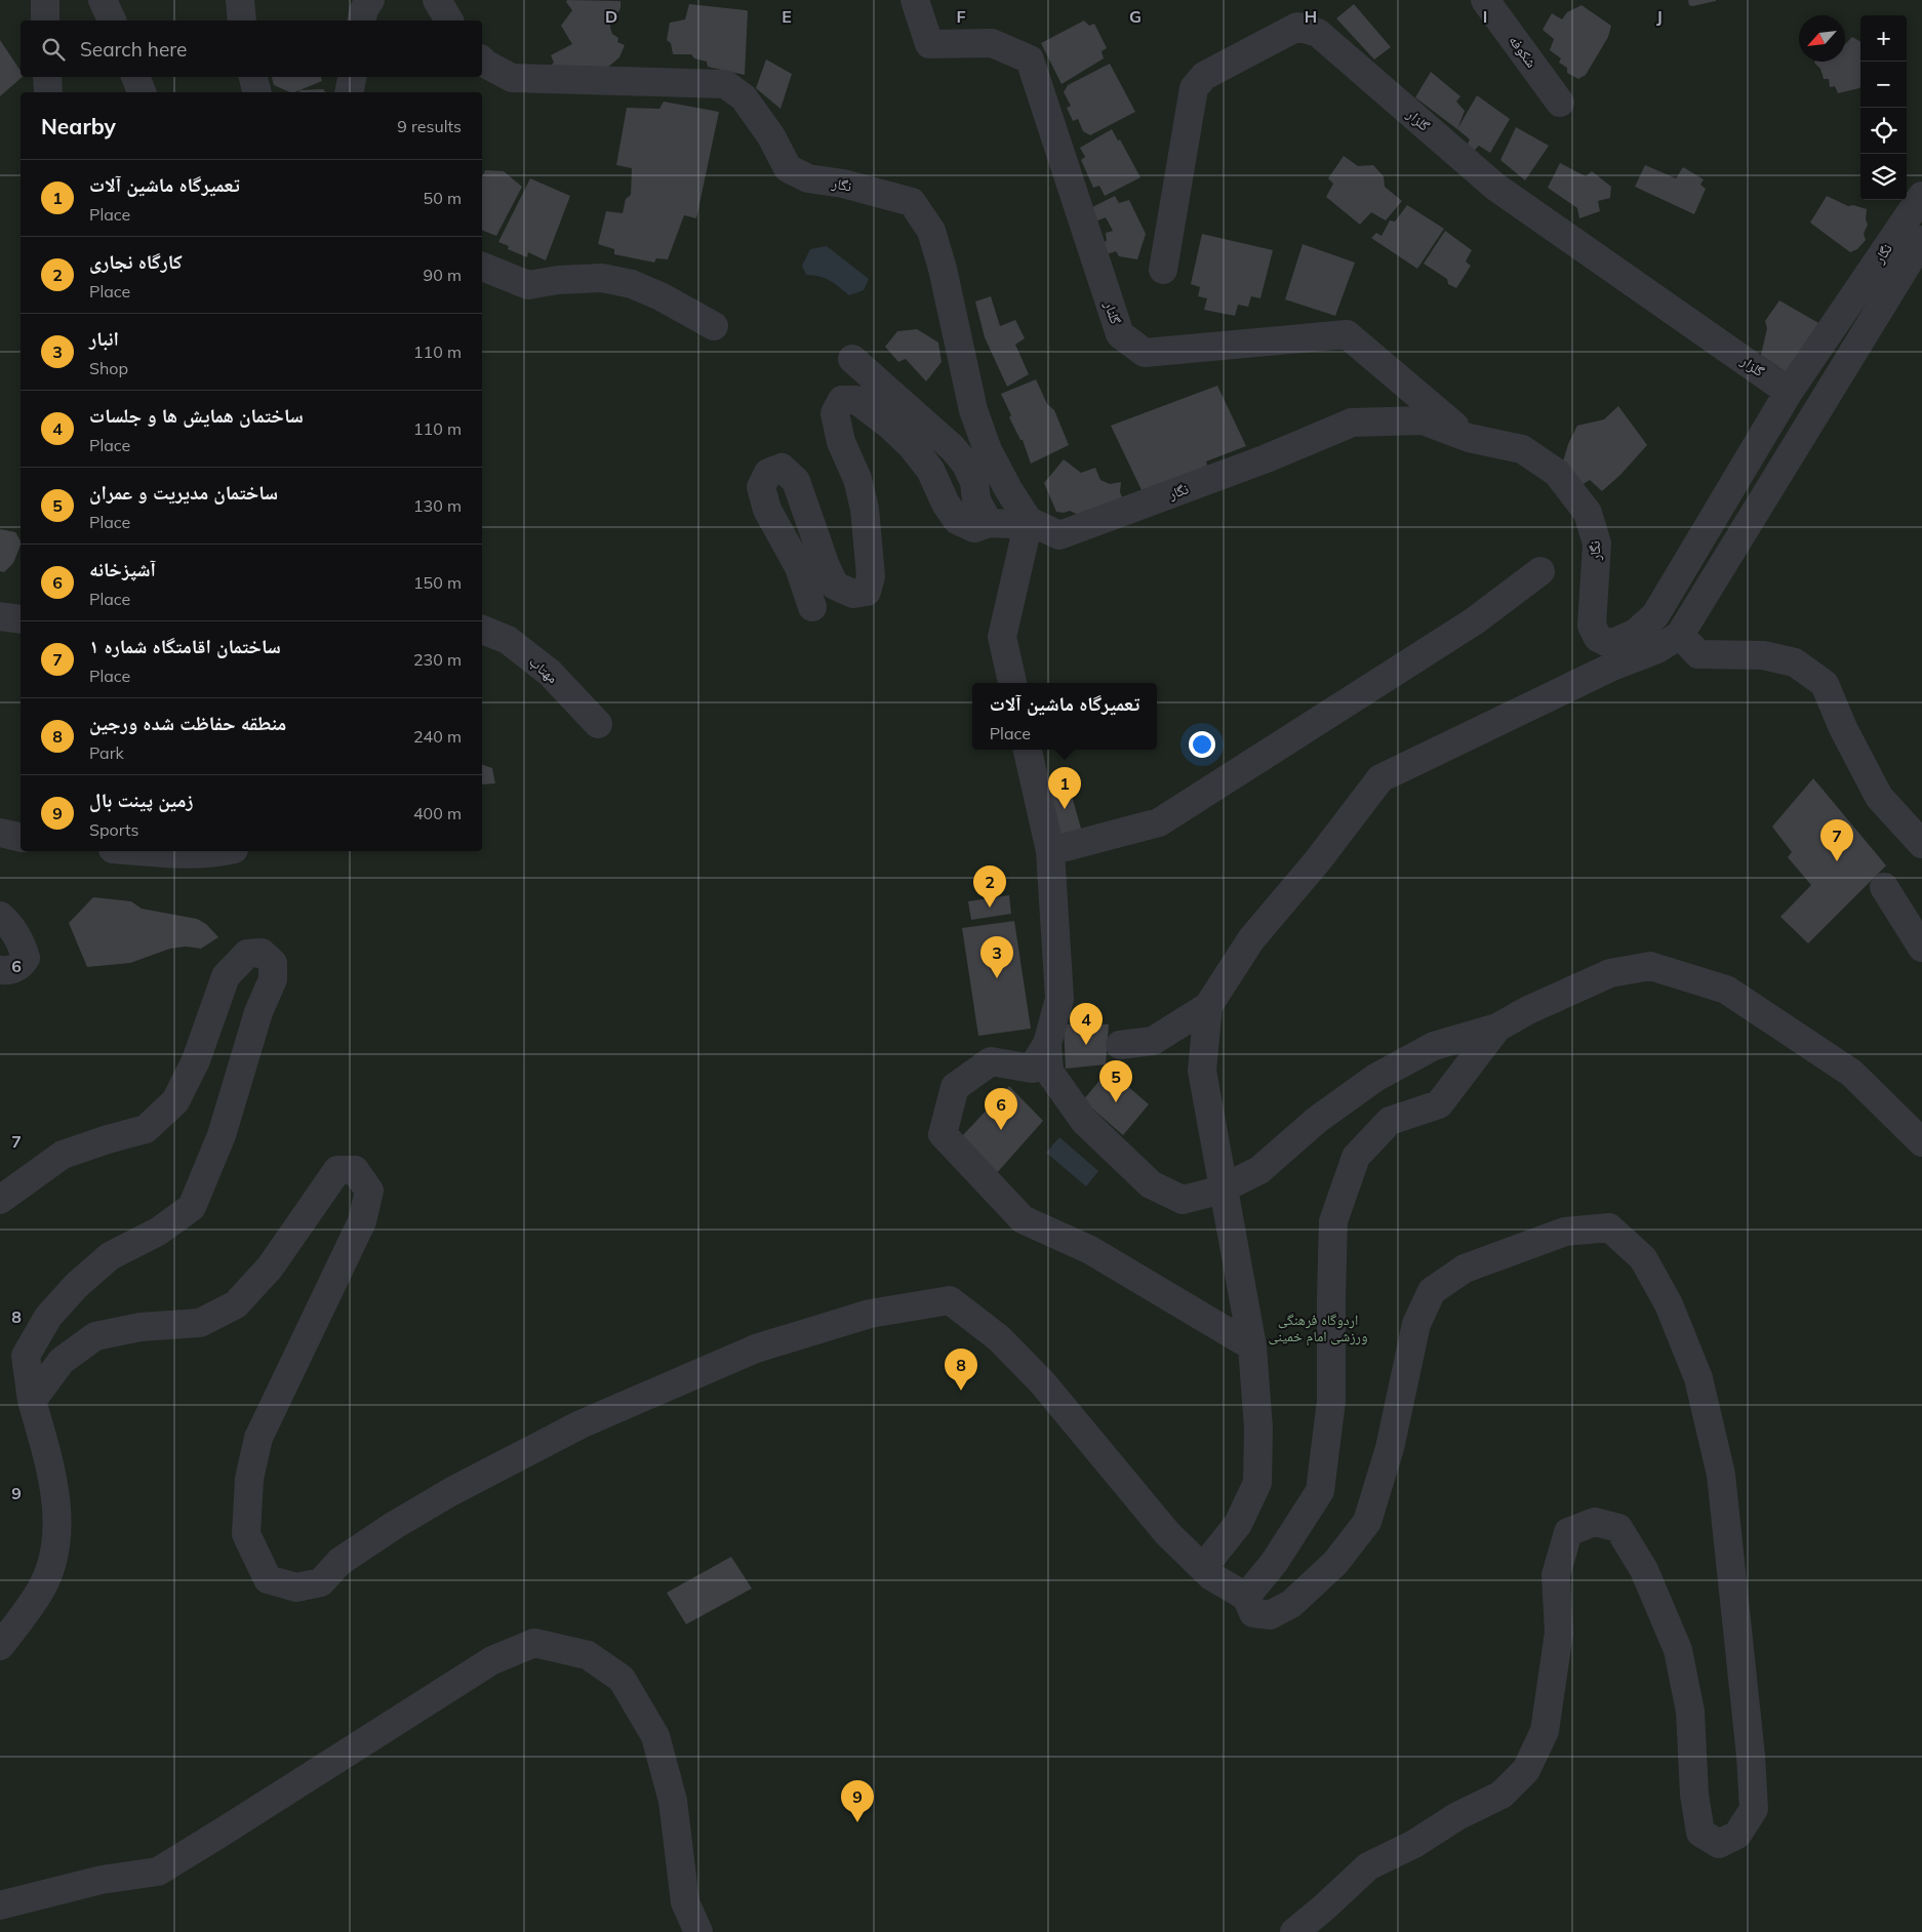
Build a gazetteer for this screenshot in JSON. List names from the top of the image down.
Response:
{
  "streets": {
    "street": [
      "شکوفه",
      "گلزار",
      "نگار",
      "گلنار",
      "مهتاب"
    ]
  },
  "crossings": [
    ["گلزار", "نگار"],
    ["نگار", "گلنار"]
  ],
  "parks": ["اردوگاه فرهنگی ورزشی امام خمینی"],
  "north": "bottom left",
  "page": {
    "map_buttons": ["+", "−"],
    "search": "Search here",
    "heading": ["Nearby", "9 results"],
    "list": [
      {
        "mark": "1",
        "name": "تعمیرگاه ماشین آلات",
        "note": "Place",
        "value": "50 m"
      },
      {
        "mark": "2",
        "name": "کارگاه نجاری",
        "note": "Place",
        "value": "90 m"
      },
      {
        "mark": "3",
        "name": "انبار",
        "note": "Shop",
        "value": "110 m"
      },
      {
        "mark": "4",
        "name": "ساختمان همایش ها و جلسات",
        "note": "Place",
        "value": "110 m"
      },
      {
        "mark": "5",
        "name": "ساختمان مدیریت و عمران",
        "note": "Place",
        "value": "130 m"
      },
      {
        "mark": "6",
        "name": "آشپزخانه",
        "note": "Place",
        "value": "150 m"
      },
      {
        "mark": "7",
        "name": "ساختمان اقامتگاه شماره ۱",
        "note": "Place",
        "value": "230 m"
      },
      {
        "mark": "8",
        "name": "منطقه حفاظت شده ورجین",
        "note": "Park",
        "value": "240 m"
      },
      {
        "mark": "9",
        "name": "زمین پینت بال",
        "note": "Sports",
        "value": "400 m"
      }
    ],
    "popup": ["تعمیرگاه ماشین آلات", "Place"],
    "pins": [
      "1",
      "7",
      "2",
      "3",
      "4",
      "5",
      "6",
      "8",
      "9"
    ]
  },
  "grid": {
    "columns": [
      "D",
      "E",
      "F",
      "G",
      "H",
      "I",
      "J"
    ],
    "rows": [
      "6",
      "7",
      "8",
      "9"
    ]
  }
}
